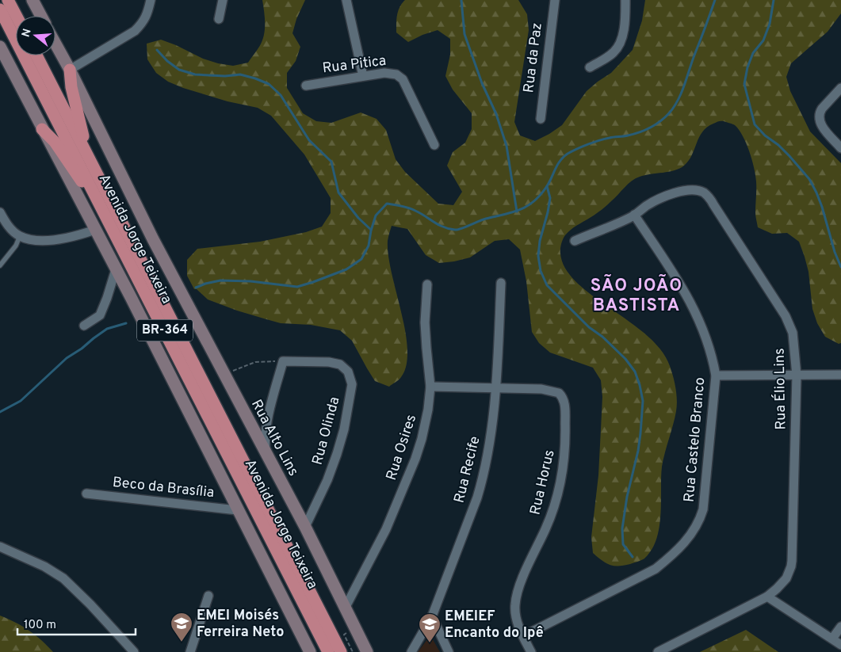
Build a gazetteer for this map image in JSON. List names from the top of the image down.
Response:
{
  "streets": {
    "highway": ["Avenida Jorge Teixeira", "BR-364"],
    "main road": ["Rua Alto Lins"],
    "street": [
      "Rua da Paz",
      "Rua Pitica",
      "Rua Élio Lins",
      "Rua Olinda",
      "Rua Castelo Branco",
      "Rua Osires",
      "Rua Recife",
      "Rua Horus",
      "Beco da Brasília"
    ]
  },
  "crossings": [
    ["Rua Élio Lins", "Rua Castelo Branco"],
    ["Rua Olinda", "Rua Alto Lins"],
    ["Rua Alto Lins", "Rua Osires"],
    ["Rua Castelo Branco", "Rua Horus"],
    ["Rua Osires", "Rua Horus"],
    ["Rua Recife", "Rua Horus"]
  ],
  "districts": ["SÃO JOÃO BASTISTA"],
  "places": {
    "school or university": ["EMEI Moisés Ferreira Neto", "EMEIEF Encanto do Ipê"]
  },
  "scale_bar": "100 m",
  "north": "left"
}
